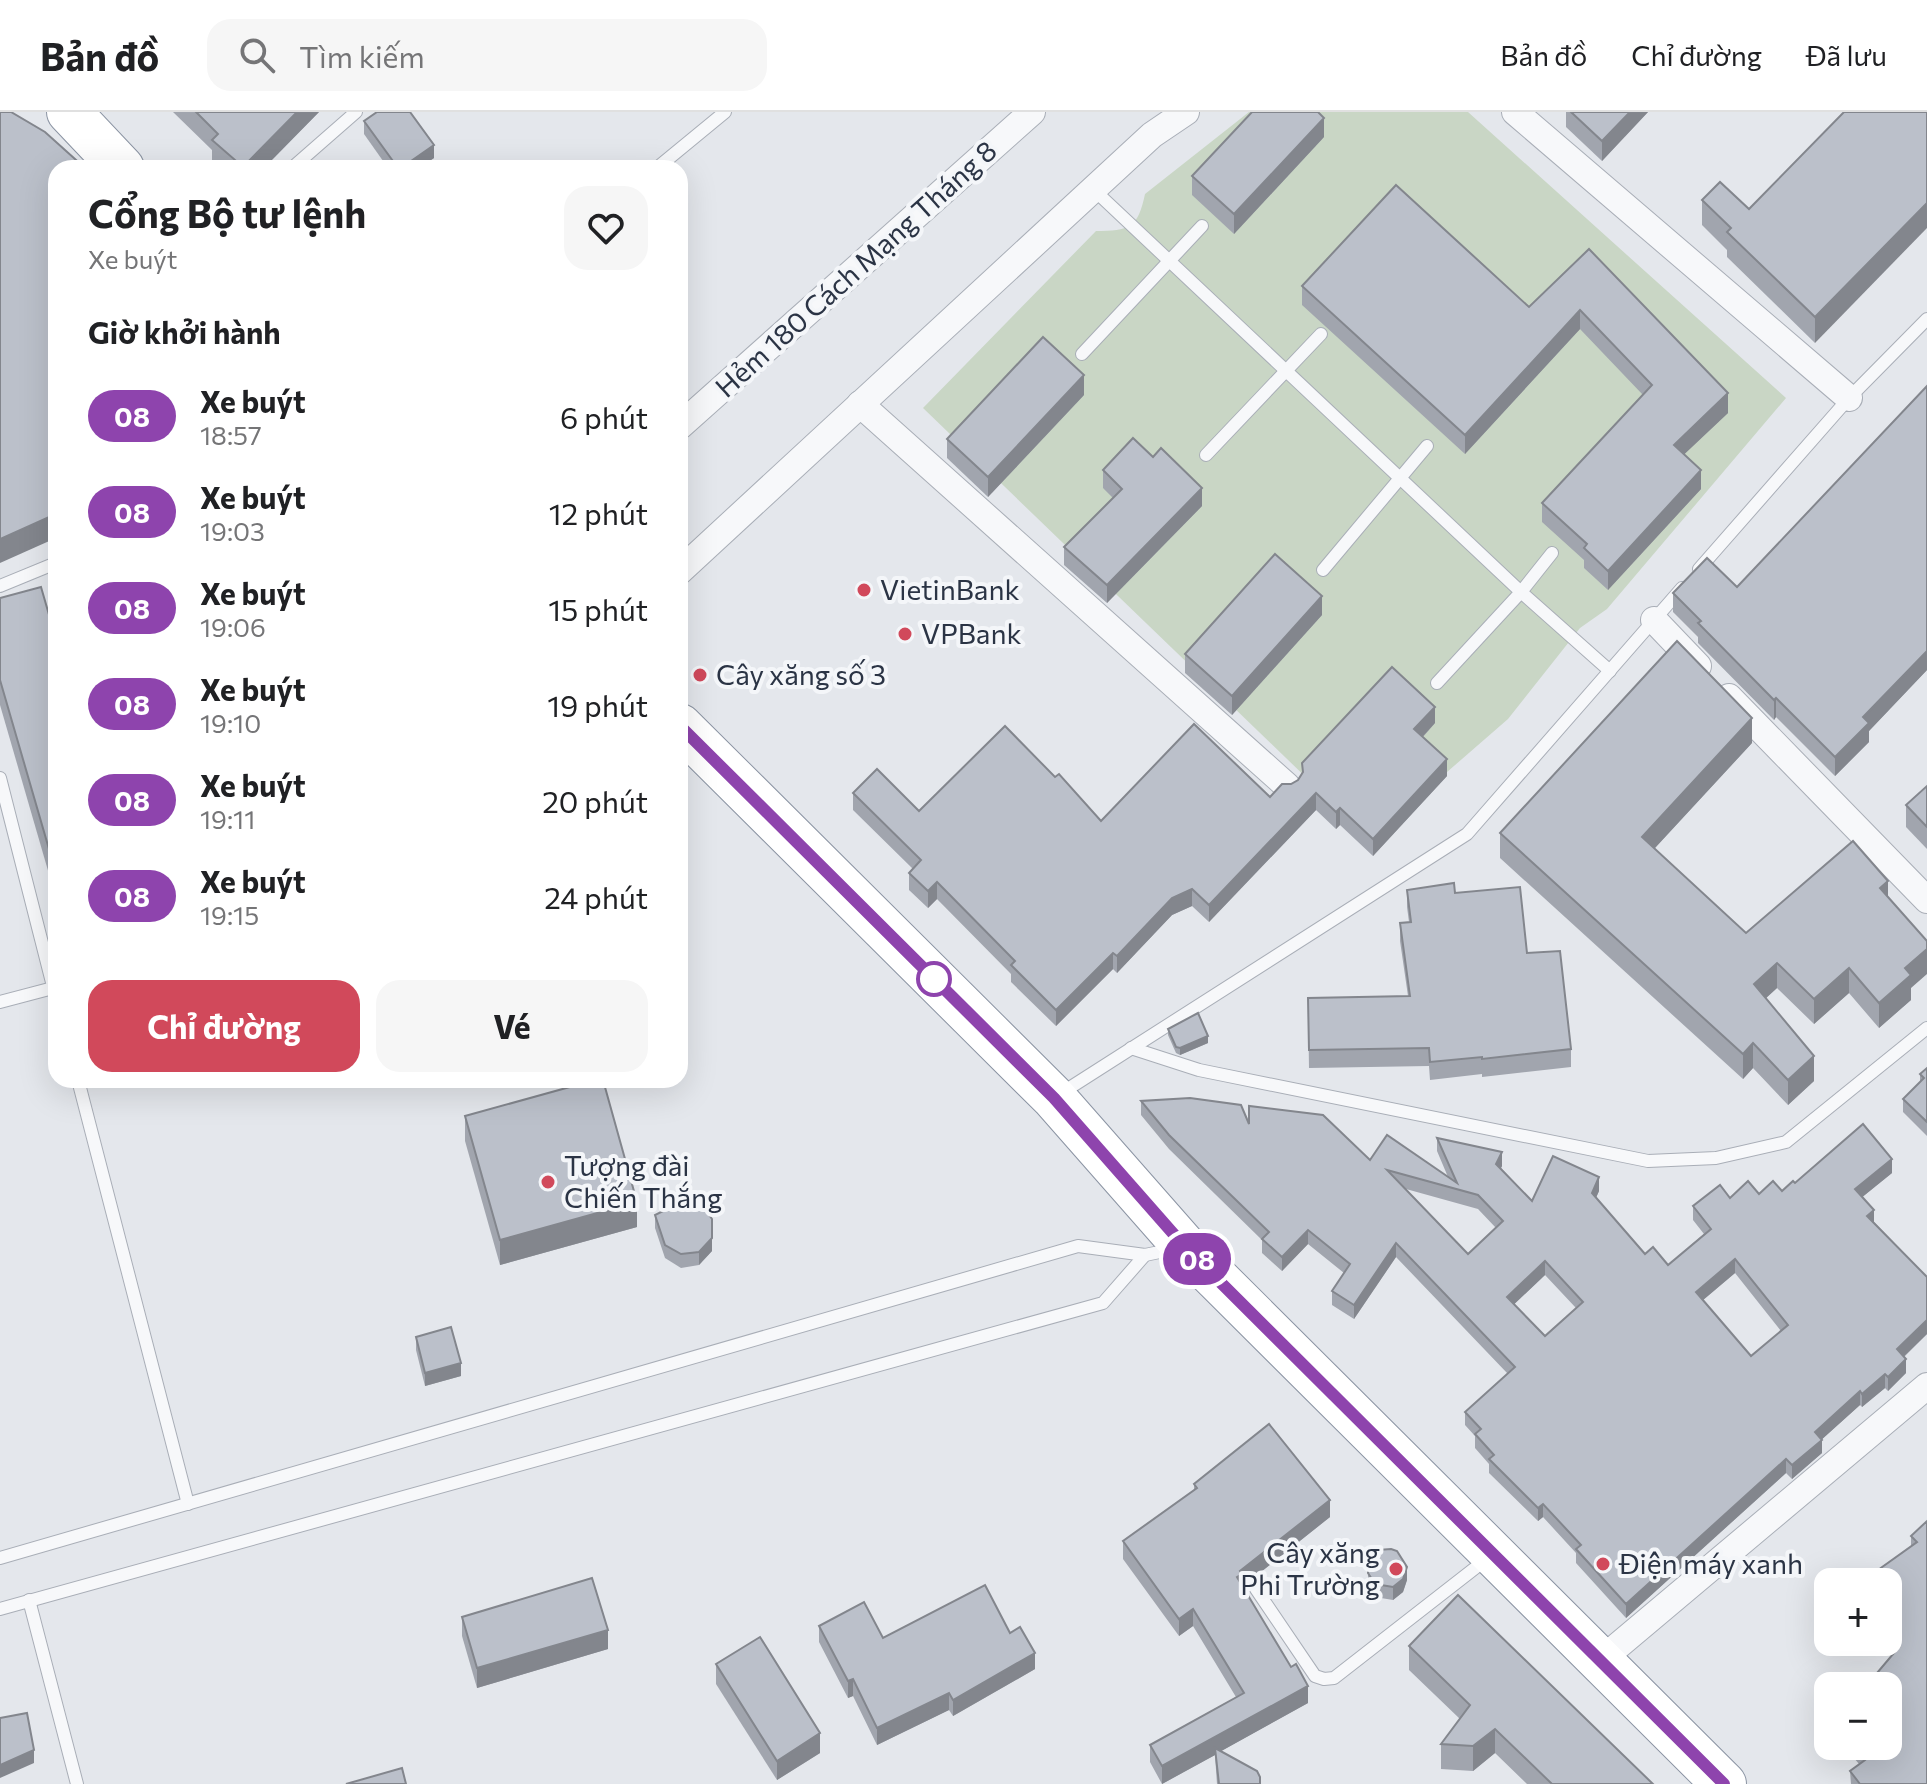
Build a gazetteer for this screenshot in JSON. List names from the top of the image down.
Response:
{
  "streets": {
    "street": ["Hẻm 180 Cách Mạng Tháng 8"]
  },
  "places": [
    "VietinBank",
    "VPBank",
    "Cây xăng số 3",
    "Tượng đài Chiến Thắng",
    "Điện máy xanh",
    "Cây xăng Phi Trường"
  ],
  "lines": ["bus line 08"],
  "page": {
    "header": "Bản đồ",
    "search": "Tìm kiếm",
    "nav": ["Bản đồ", "Chỉ đường", "Đã lưu"],
    "on_map": "08",
    "heading": [
      ["Cổng Bộ tư lệnh", "Xe buýt"],
      "Giờ khởi hành"
    ],
    "list": [
      {
        "mark": "08",
        "name": "Xe buýt",
        "note": "18:57",
        "value": "6 phút"
      },
      {
        "mark": "08",
        "name": "Xe buýt",
        "note": "19:03",
        "value": "12 phút"
      },
      {
        "mark": "08",
        "name": "Xe buýt",
        "note": "19:06",
        "value": "15 phút"
      },
      {
        "mark": "08",
        "name": "Xe buýt",
        "note": "19:10",
        "value": "19 phút"
      },
      {
        "mark": "08",
        "name": "Xe buýt",
        "note": "19:11",
        "value": "20 phút"
      },
      {
        "mark": "08",
        "name": "Xe buýt",
        "note": "19:15",
        "value": "24 phút"
      }
    ],
    "buttons": ["Chỉ đường", "Vé"],
    "map_buttons": ["+", "−"]
  }
}
